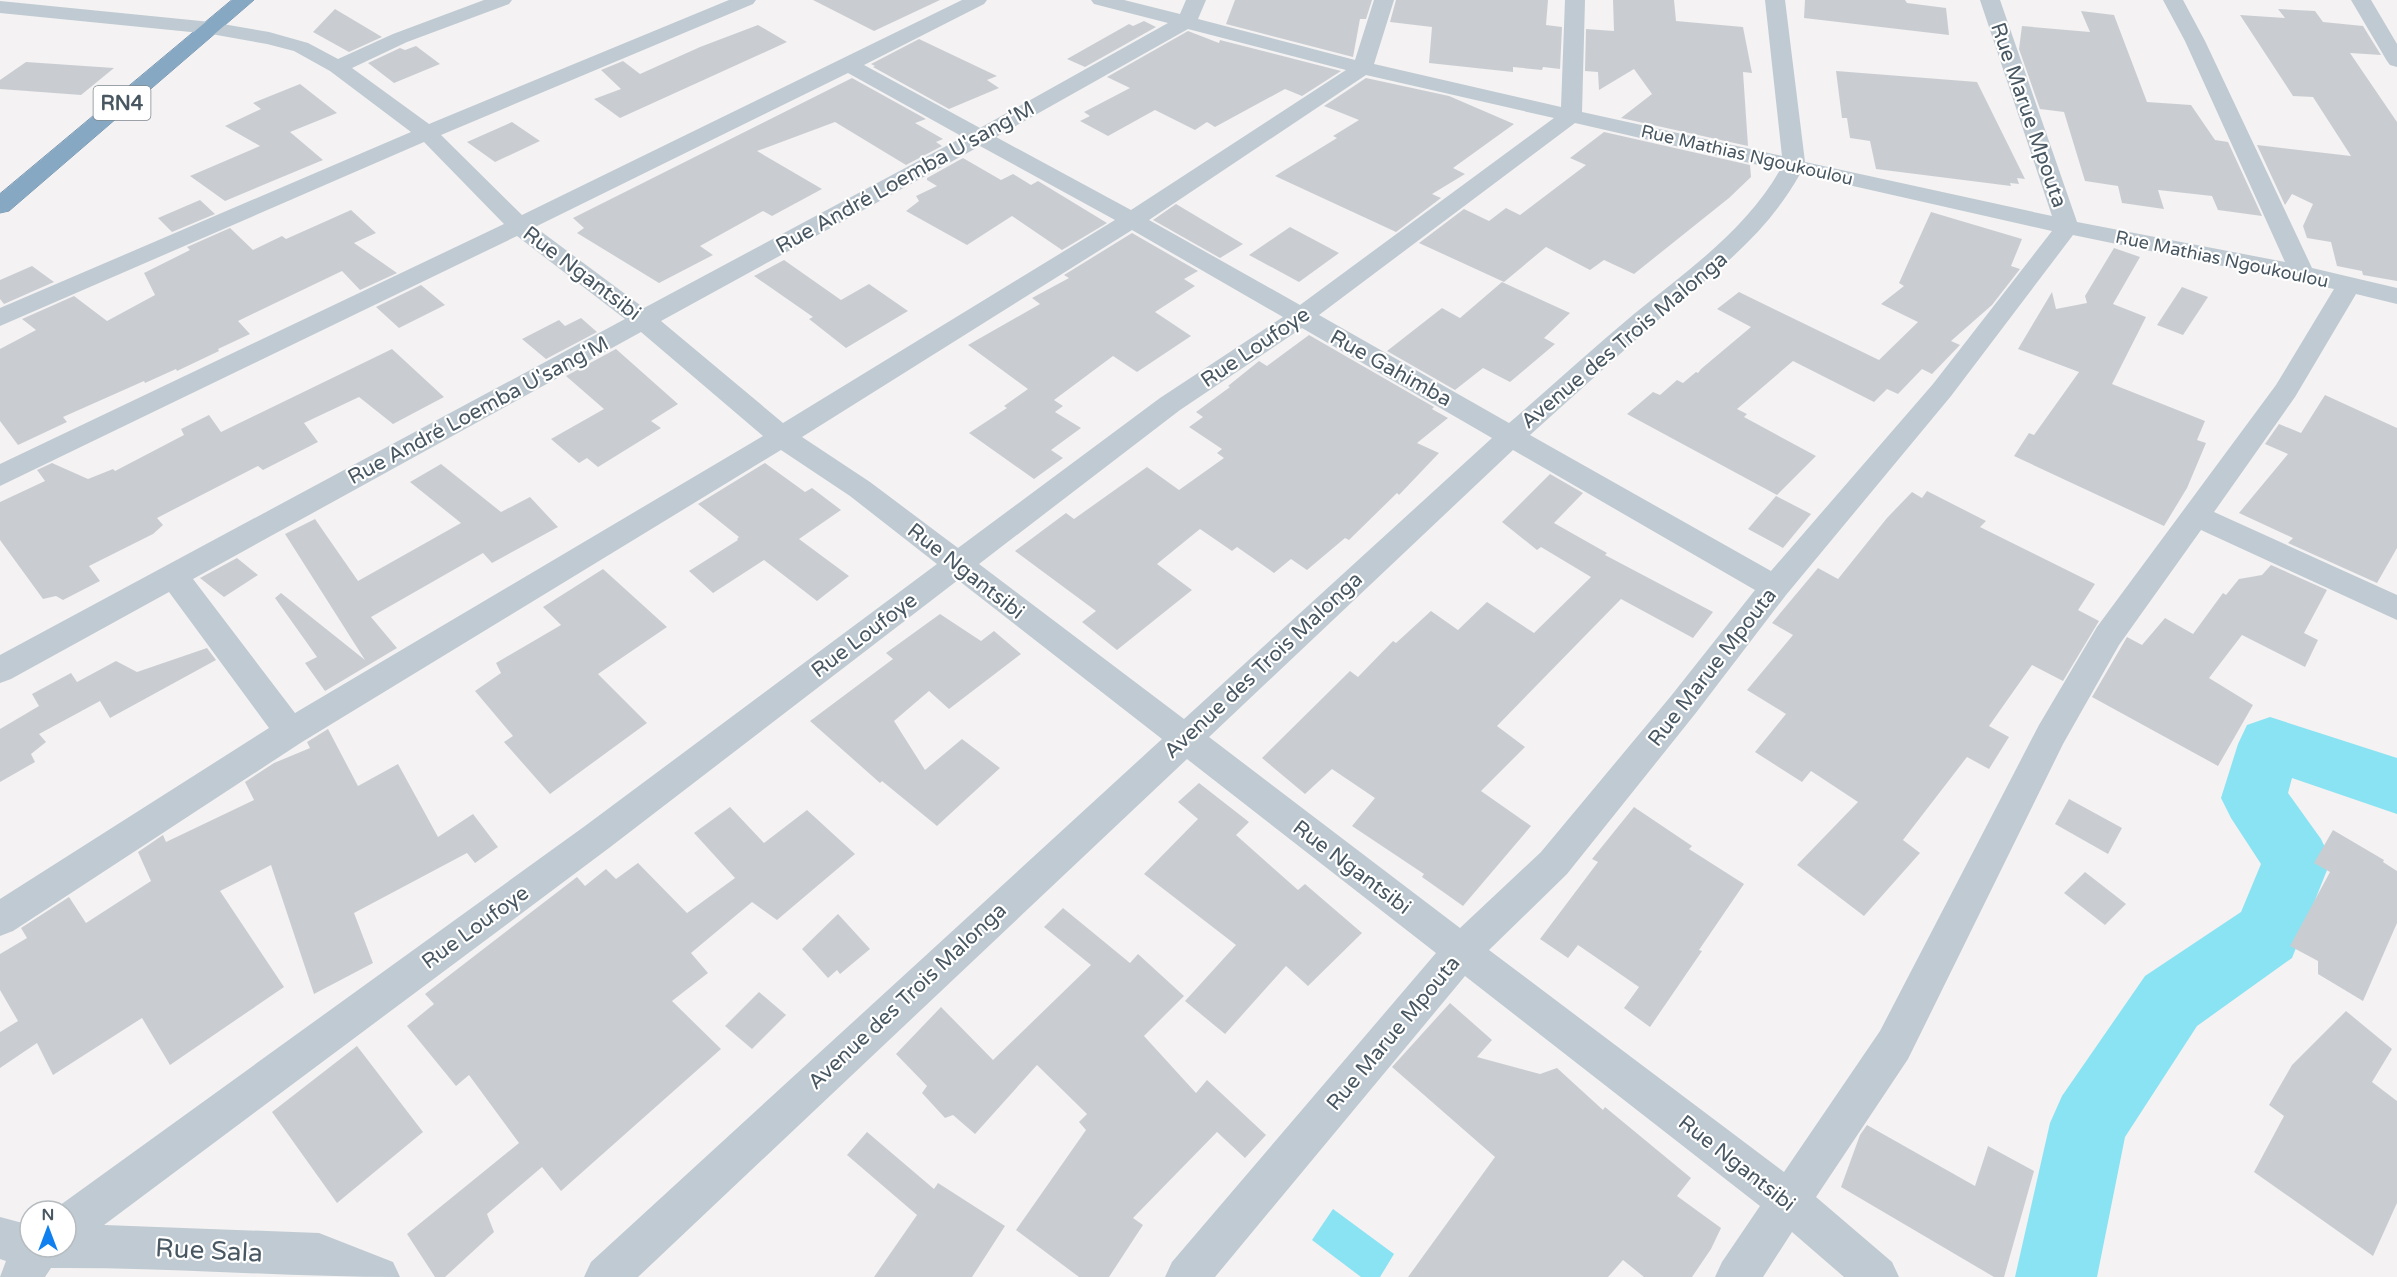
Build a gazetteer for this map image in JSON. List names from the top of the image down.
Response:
{
  "streets": {
    "highway": ["RN4"],
    "street": [
      "Rue Marue Mpouta",
      "Rue Mathias Ngoukoulou",
      "Rue André Loemba U'sang'M",
      "Rue Ngantsibi",
      "Avenue des Trois Malonga",
      "Rue Loufoye",
      "Rue Gahimba",
      "Rue Sala"
    ]
  },
  "crossings": [
    ["RN4", "Rue Ngantsibi"],
    ["Rue Marue Mpouta", "Rue Mathias Ngoukoulou"],
    ["Rue Marue Mpouta", "Rue Ngantsibi"],
    ["Rue Marue Mpouta", "Rue Gahimba"],
    ["Rue Mathias Ngoukoulou", "Rue André Loemba U'sang'M"],
    ["Rue Mathias Ngoukoulou", "Avenue des Trois Malonga"],
    ["Rue Mathias Ngoukoulou", "Rue Loufoye"],
    ["Rue André Loemba U'sang'M", "Rue Ngantsibi"],
    ["Rue André Loemba U'sang'M", "Rue Gahimba"],
    ["Rue Ngantsibi", "Avenue des Trois Malonga"],
    ["Rue Ngantsibi", "Rue Loufoye"],
    ["Avenue des Trois Malonga", "Rue Gahimba"],
    ["Rue Loufoye", "Rue Gahimba"]
  ],
  "north": "top"
}
